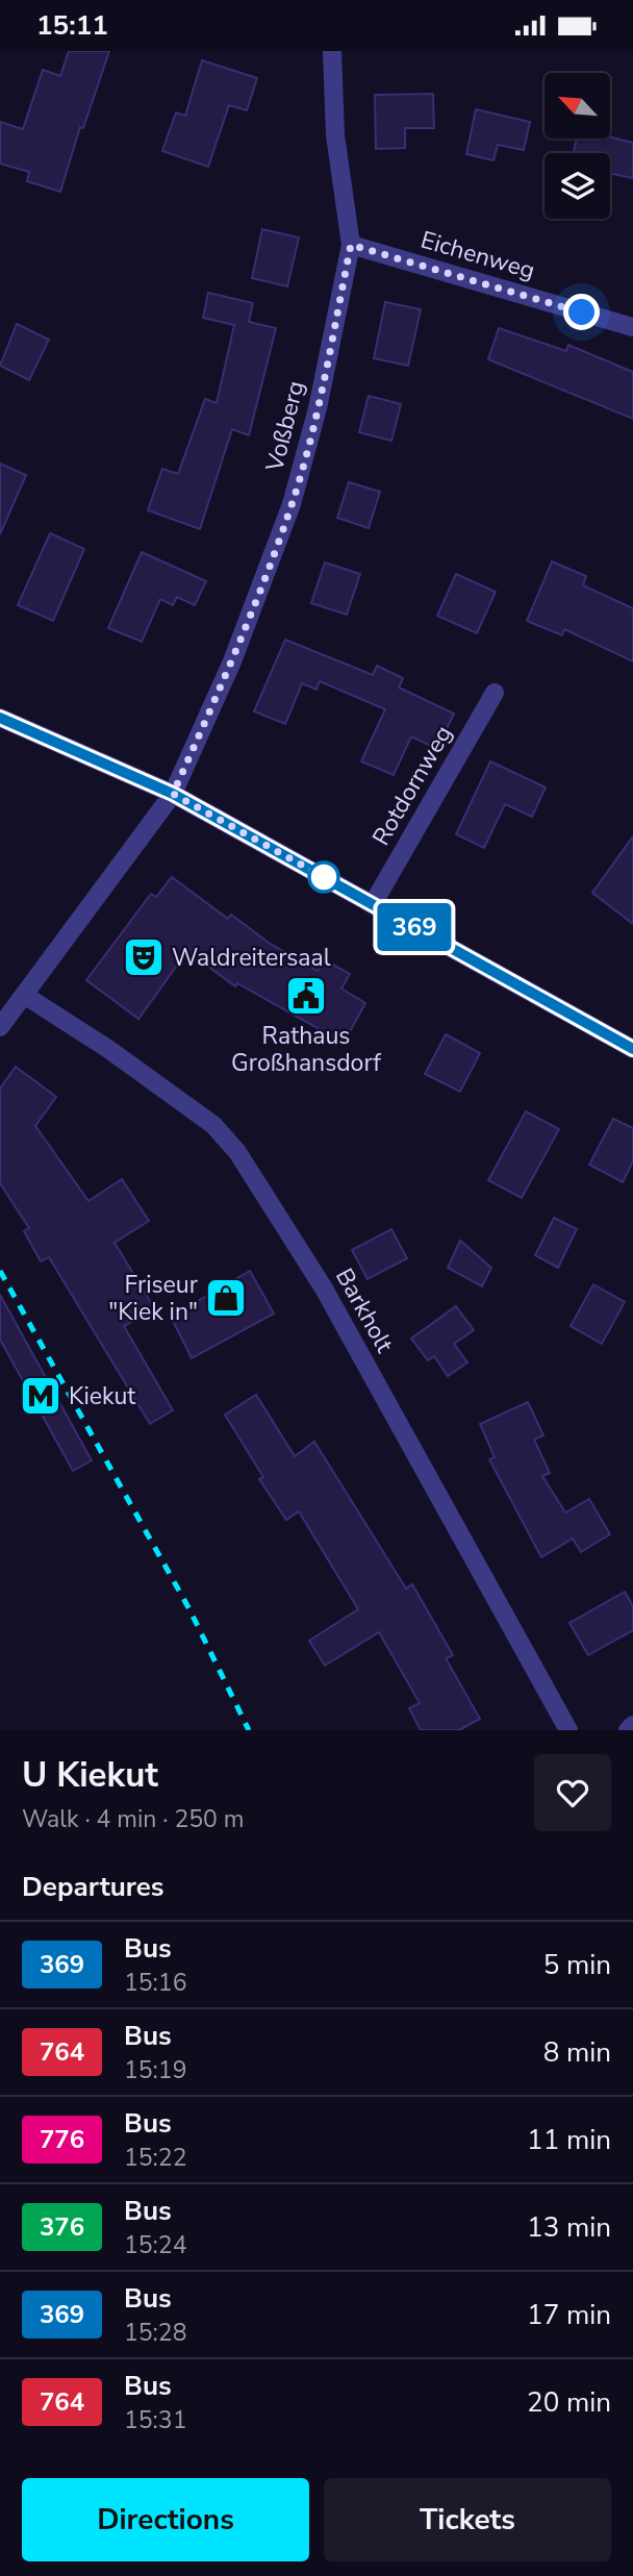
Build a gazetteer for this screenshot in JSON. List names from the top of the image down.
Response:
{
  "streets": {
    "street": [
      "Eichenweg",
      "Voßberg",
      "Rotdornweg",
      "Barkholt"
    ]
  },
  "crossings": [
    ["Eichenweg", "Voßberg"],
    ["Voßberg", "Barkholt"]
  ],
  "places": {
    "theatre": ["Waldreitersaal"],
    "public building": ["Rathaus Großhansdorf"],
    "shop": ["Friseur \"Kiek in\""],
    "metro station": ["Kiekut"]
  },
  "lines": ["bus line 369"],
  "north": "top left",
  "page": {
    "status": "15:11",
    "on_map": "369",
    "heading": [
      ["U Kiekut", "Walk · 4 min · 250 m"],
      "Departures"
    ],
    "list": [
      {
        "mark": "369",
        "name": "Bus",
        "note": "15:16",
        "value": "5 min"
      },
      {
        "mark": "764",
        "name": "Bus",
        "note": "15:19",
        "value": "8 min"
      },
      {
        "mark": "776",
        "name": "Bus",
        "note": "15:22",
        "value": "11 min"
      },
      {
        "mark": "376",
        "name": "Bus",
        "note": "15:24",
        "value": "13 min"
      },
      {
        "mark": "369",
        "name": "Bus",
        "note": "15:28",
        "value": "17 min"
      },
      {
        "mark": "764",
        "name": "Bus",
        "note": "15:31",
        "value": "20 min"
      }
    ],
    "buttons": ["Directions", "Tickets"]
  }
}
